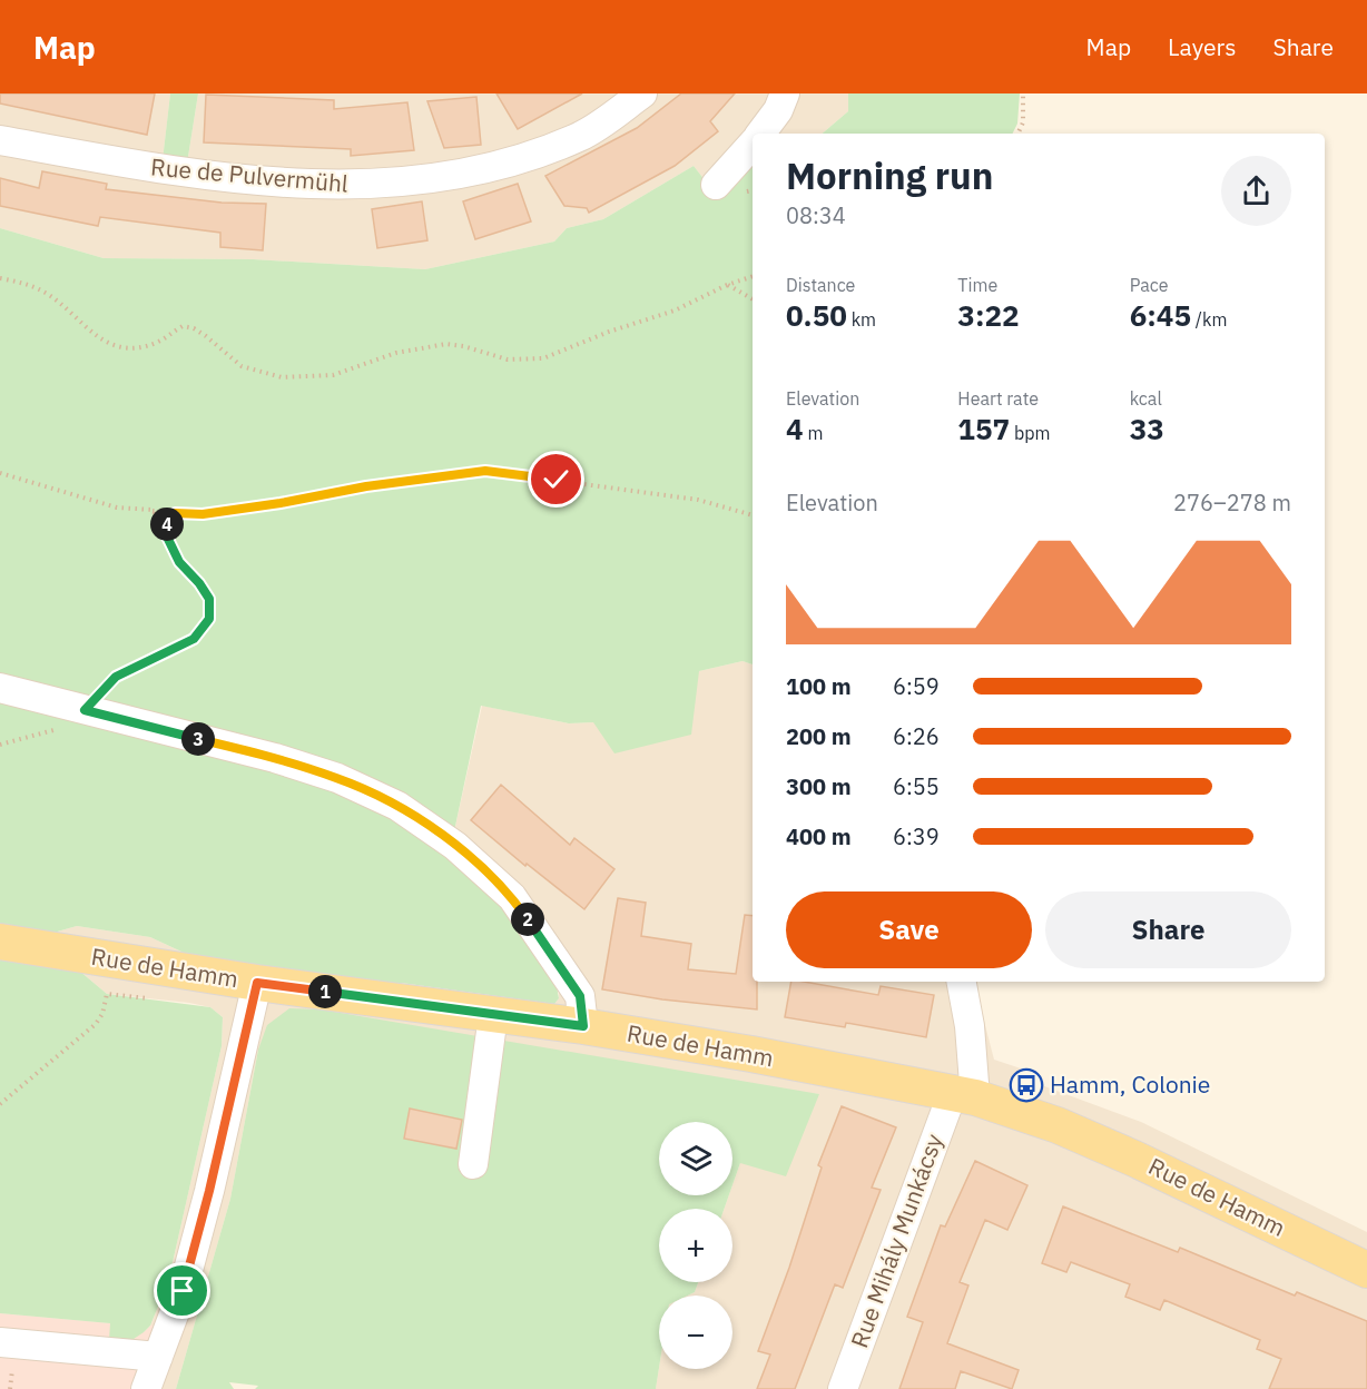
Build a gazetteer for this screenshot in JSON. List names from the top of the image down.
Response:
{
  "streets": {
    "main road": ["Rue de Hamm"],
    "street": ["Rue de Pulvermühl", "Rue Mihály Munkácsy"]
  },
  "crossings": [
    ["Rue de Hamm", "Rue Mihály Munkácsy"]
  ],
  "places": {
    "bus stop": ["Hamm, Colonie"]
  },
  "page": {
    "header": "Map",
    "nav": ["Map", "Layers", "Share"],
    "heading": ["Morning run", "08:34"],
    "stats": [
      ["Distance", "0.50 km"],
      ["Time", "3:22"],
      ["Pace", "6:45 /km"],
      ["Elevation", "4 m"],
      ["Heart rate", "157 bpm"],
      ["kcal", "33"]
    ],
    "chart": ["Elevation", "276–278 m"],
    "pins": [
      "4",
      "3",
      "2",
      "1"
    ],
    "list": [
      {
        "name": "100 m",
        "note": "6:59"
      },
      {
        "name": "200 m",
        "note": "6:26"
      },
      {
        "name": "300 m",
        "note": "6:55"
      },
      {
        "name": "400 m",
        "note": "6:39"
      }
    ],
    "buttons": ["Save", "Share"],
    "map_buttons": ["+", "−"]
  }
}
